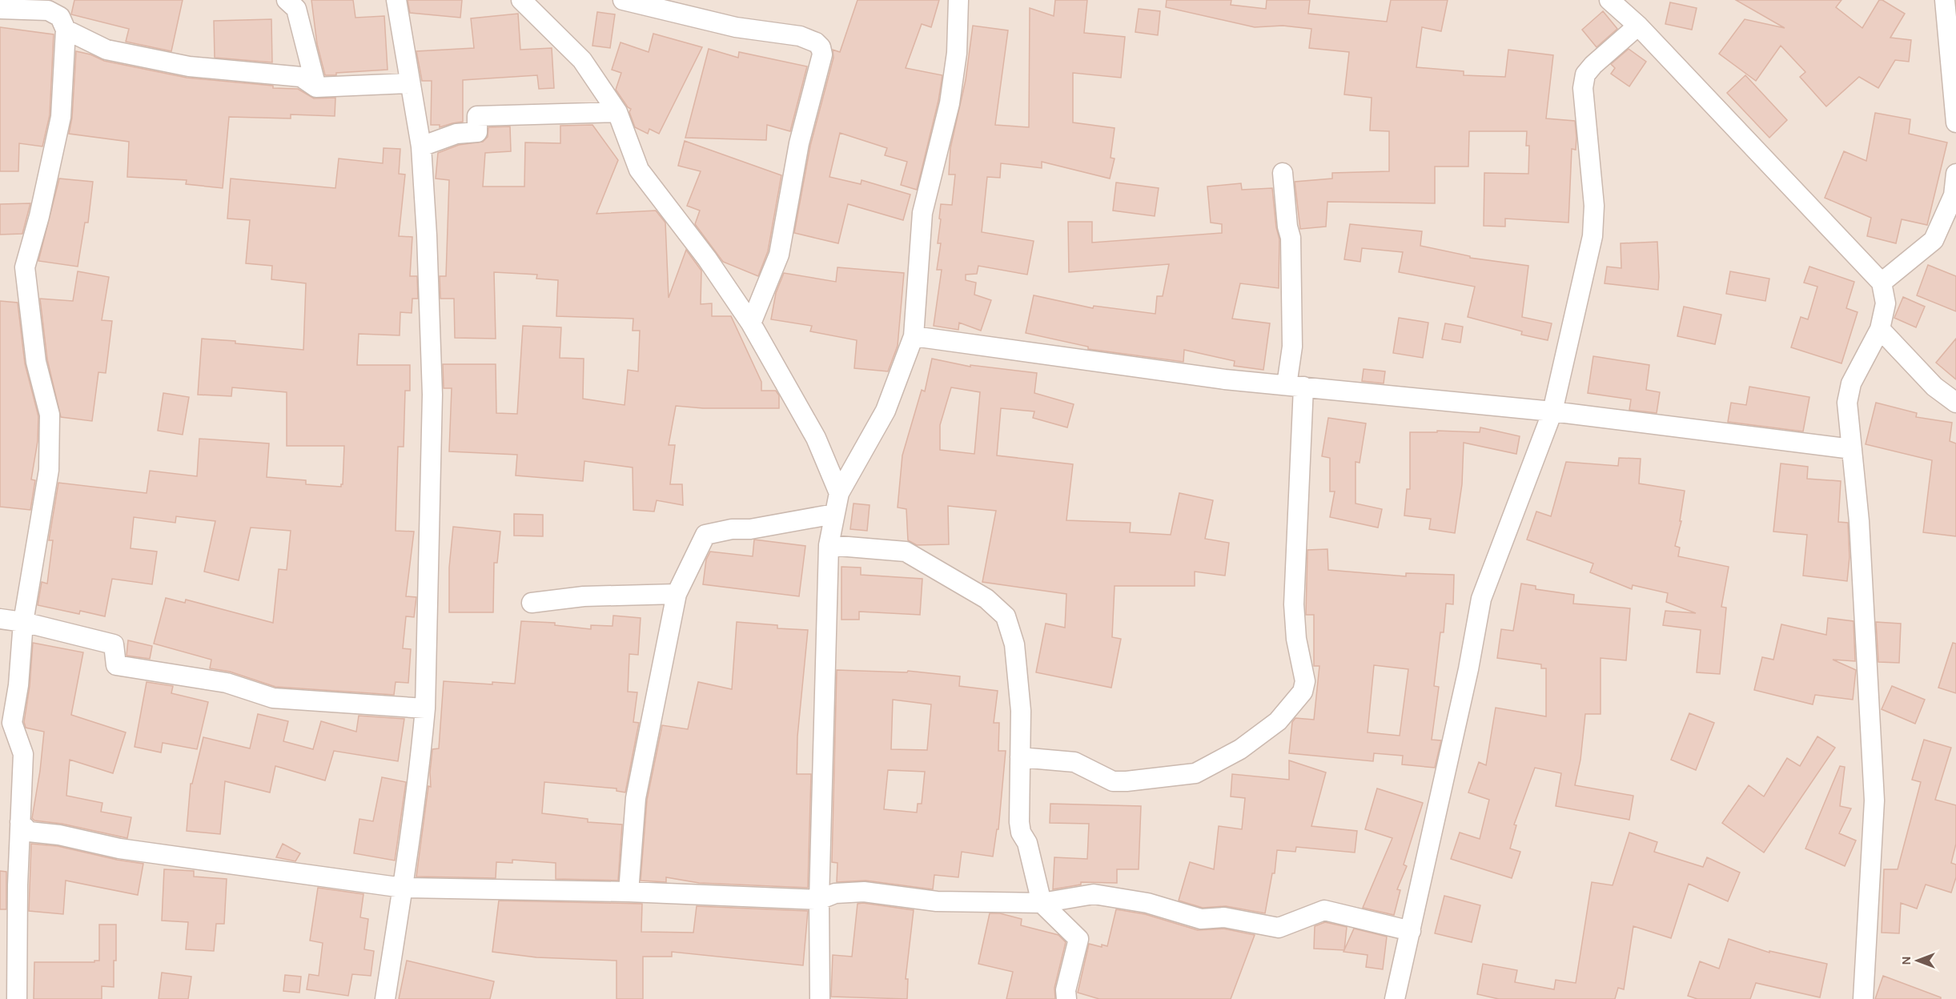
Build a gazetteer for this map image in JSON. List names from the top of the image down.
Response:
{
  "north": "left"
}
